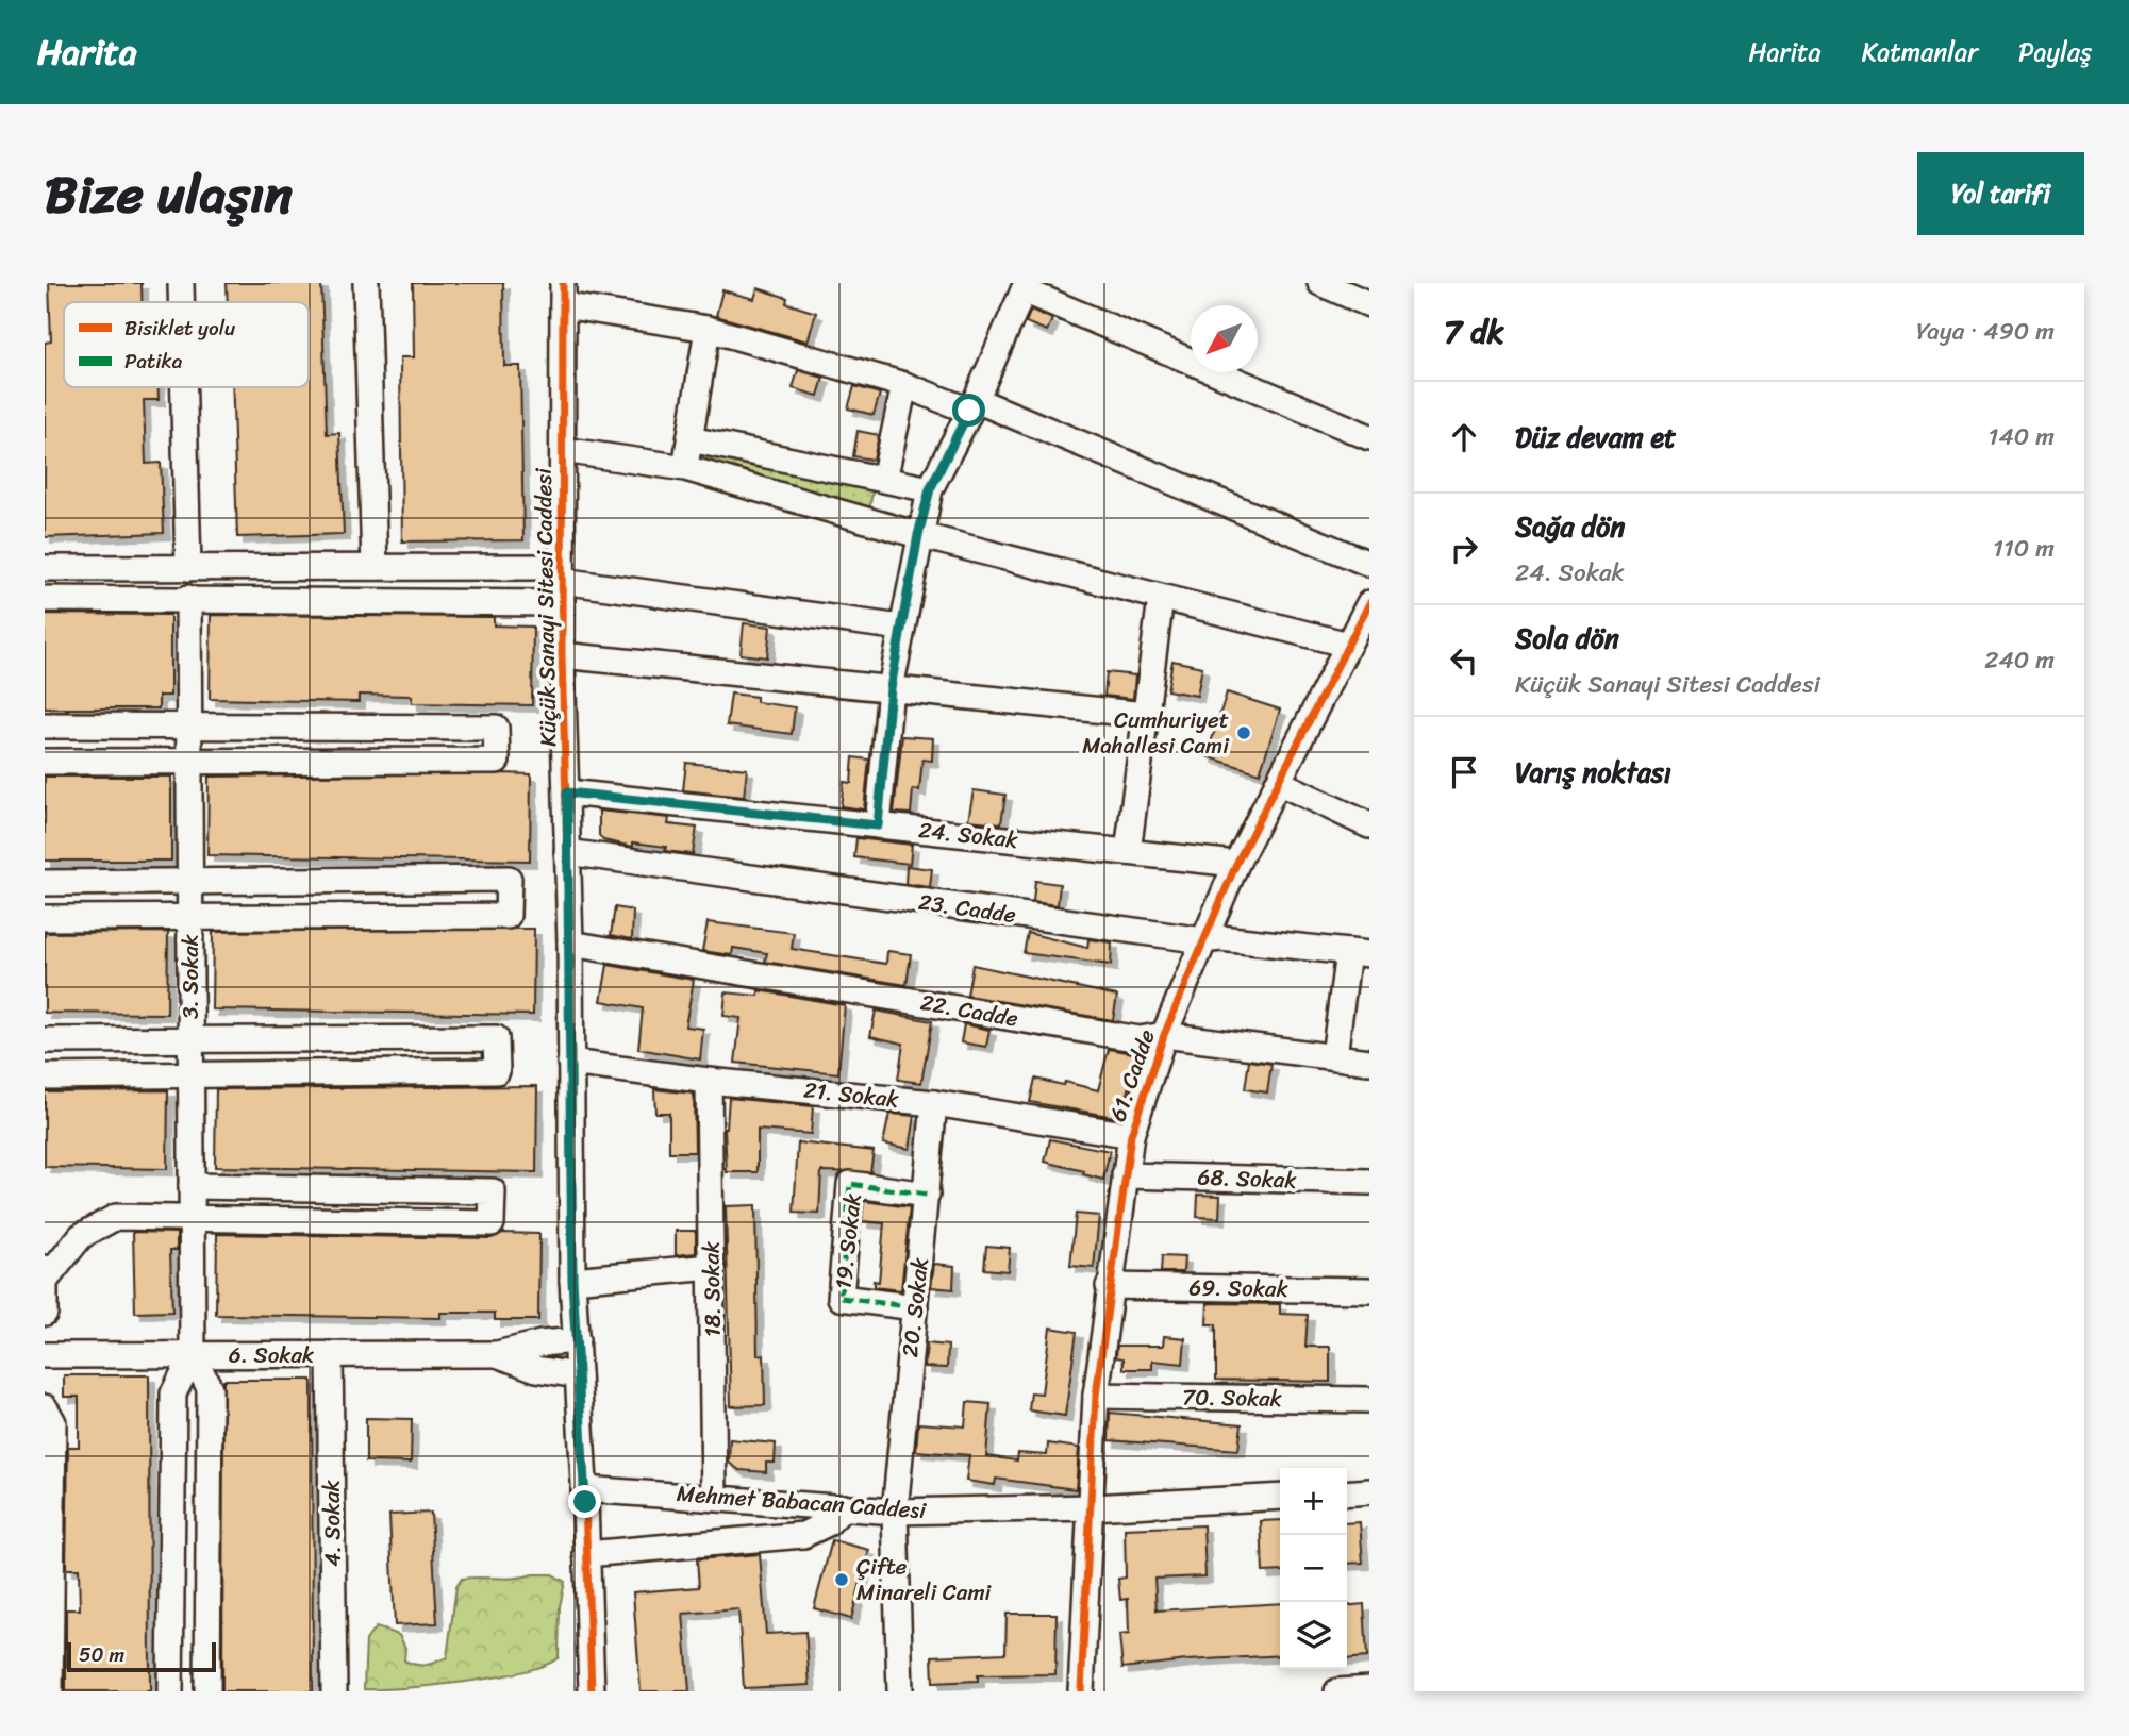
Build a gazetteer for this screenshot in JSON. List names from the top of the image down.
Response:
{
  "streets": {
    "street": [
      "Küçük Sanayi Sitesi Caddesi",
      "24. Sokak",
      "23. Cadde",
      "3. Sokak",
      "22. Cadde",
      "61. Cadde",
      "21. Sokak",
      "68. Sokak",
      "19. Sokak",
      "69. Sokak",
      "18. Sokak",
      "20. Sokak",
      "6. Sokak",
      "70. Sokak",
      "Mehmet Babacan Caddesi",
      "4. Sokak"
    ]
  },
  "crossings": [
    ["Küçük Sanayi Sitesi Caddesi", "24. Sokak"],
    ["Küçük Sanayi Sitesi Caddesi", "23. Cadde"],
    ["Küçük Sanayi Sitesi Caddesi", "22. Cadde"],
    ["Küçük Sanayi Sitesi Caddesi", "21. Sokak"],
    ["Küçük Sanayi Sitesi Caddesi", "Mehmet Babacan Caddesi"],
    ["24. Sokak", "61. Cadde"],
    ["23. Cadde", "61. Cadde"],
    ["3. Sokak", "6. Sokak"],
    ["22. Cadde", "61. Cadde"],
    ["61. Cadde", "21. Sokak"],
    ["61. Cadde", "68. Sokak"],
    ["61. Cadde", "69. Sokak"],
    ["61. Cadde", "70. Sokak"],
    ["61. Cadde", "Mehmet Babacan Caddesi"],
    ["21. Sokak", "18. Sokak"],
    ["21. Sokak", "20. Sokak"],
    ["19. Sokak", "20. Sokak"],
    ["18. Sokak", "Mehmet Babacan Caddesi"],
    ["20. Sokak", "Mehmet Babacan Caddesi"],
    ["6. Sokak", "4. Sokak"]
  ],
  "places": ["Cumhuriyet Mahallesi Cami", "Çifte Minareli Cami"],
  "legend": ["Bisiklet yolu", "Patika"],
  "scale_bar": "50 m",
  "north": "bottom left",
  "page": {
    "header": "Harita",
    "nav": ["Harita", "Katmanlar", "Paylaş"],
    "title": "Bize ulaşın",
    "buttons": "Yol tarifi",
    "heading": ["7 dk", "Yaya · 490 m"],
    "list": [
      ["Düz devam et", "140 m"],
      ["Sağa dön", "24. Sokak", "110 m"],
      ["Sola dön", "Küçük Sanayi Sitesi Caddesi", "240 m"],
      "Varış noktası"
    ],
    "map_buttons": ["+", "−"],
    "scale": "50 m"
  }
}
